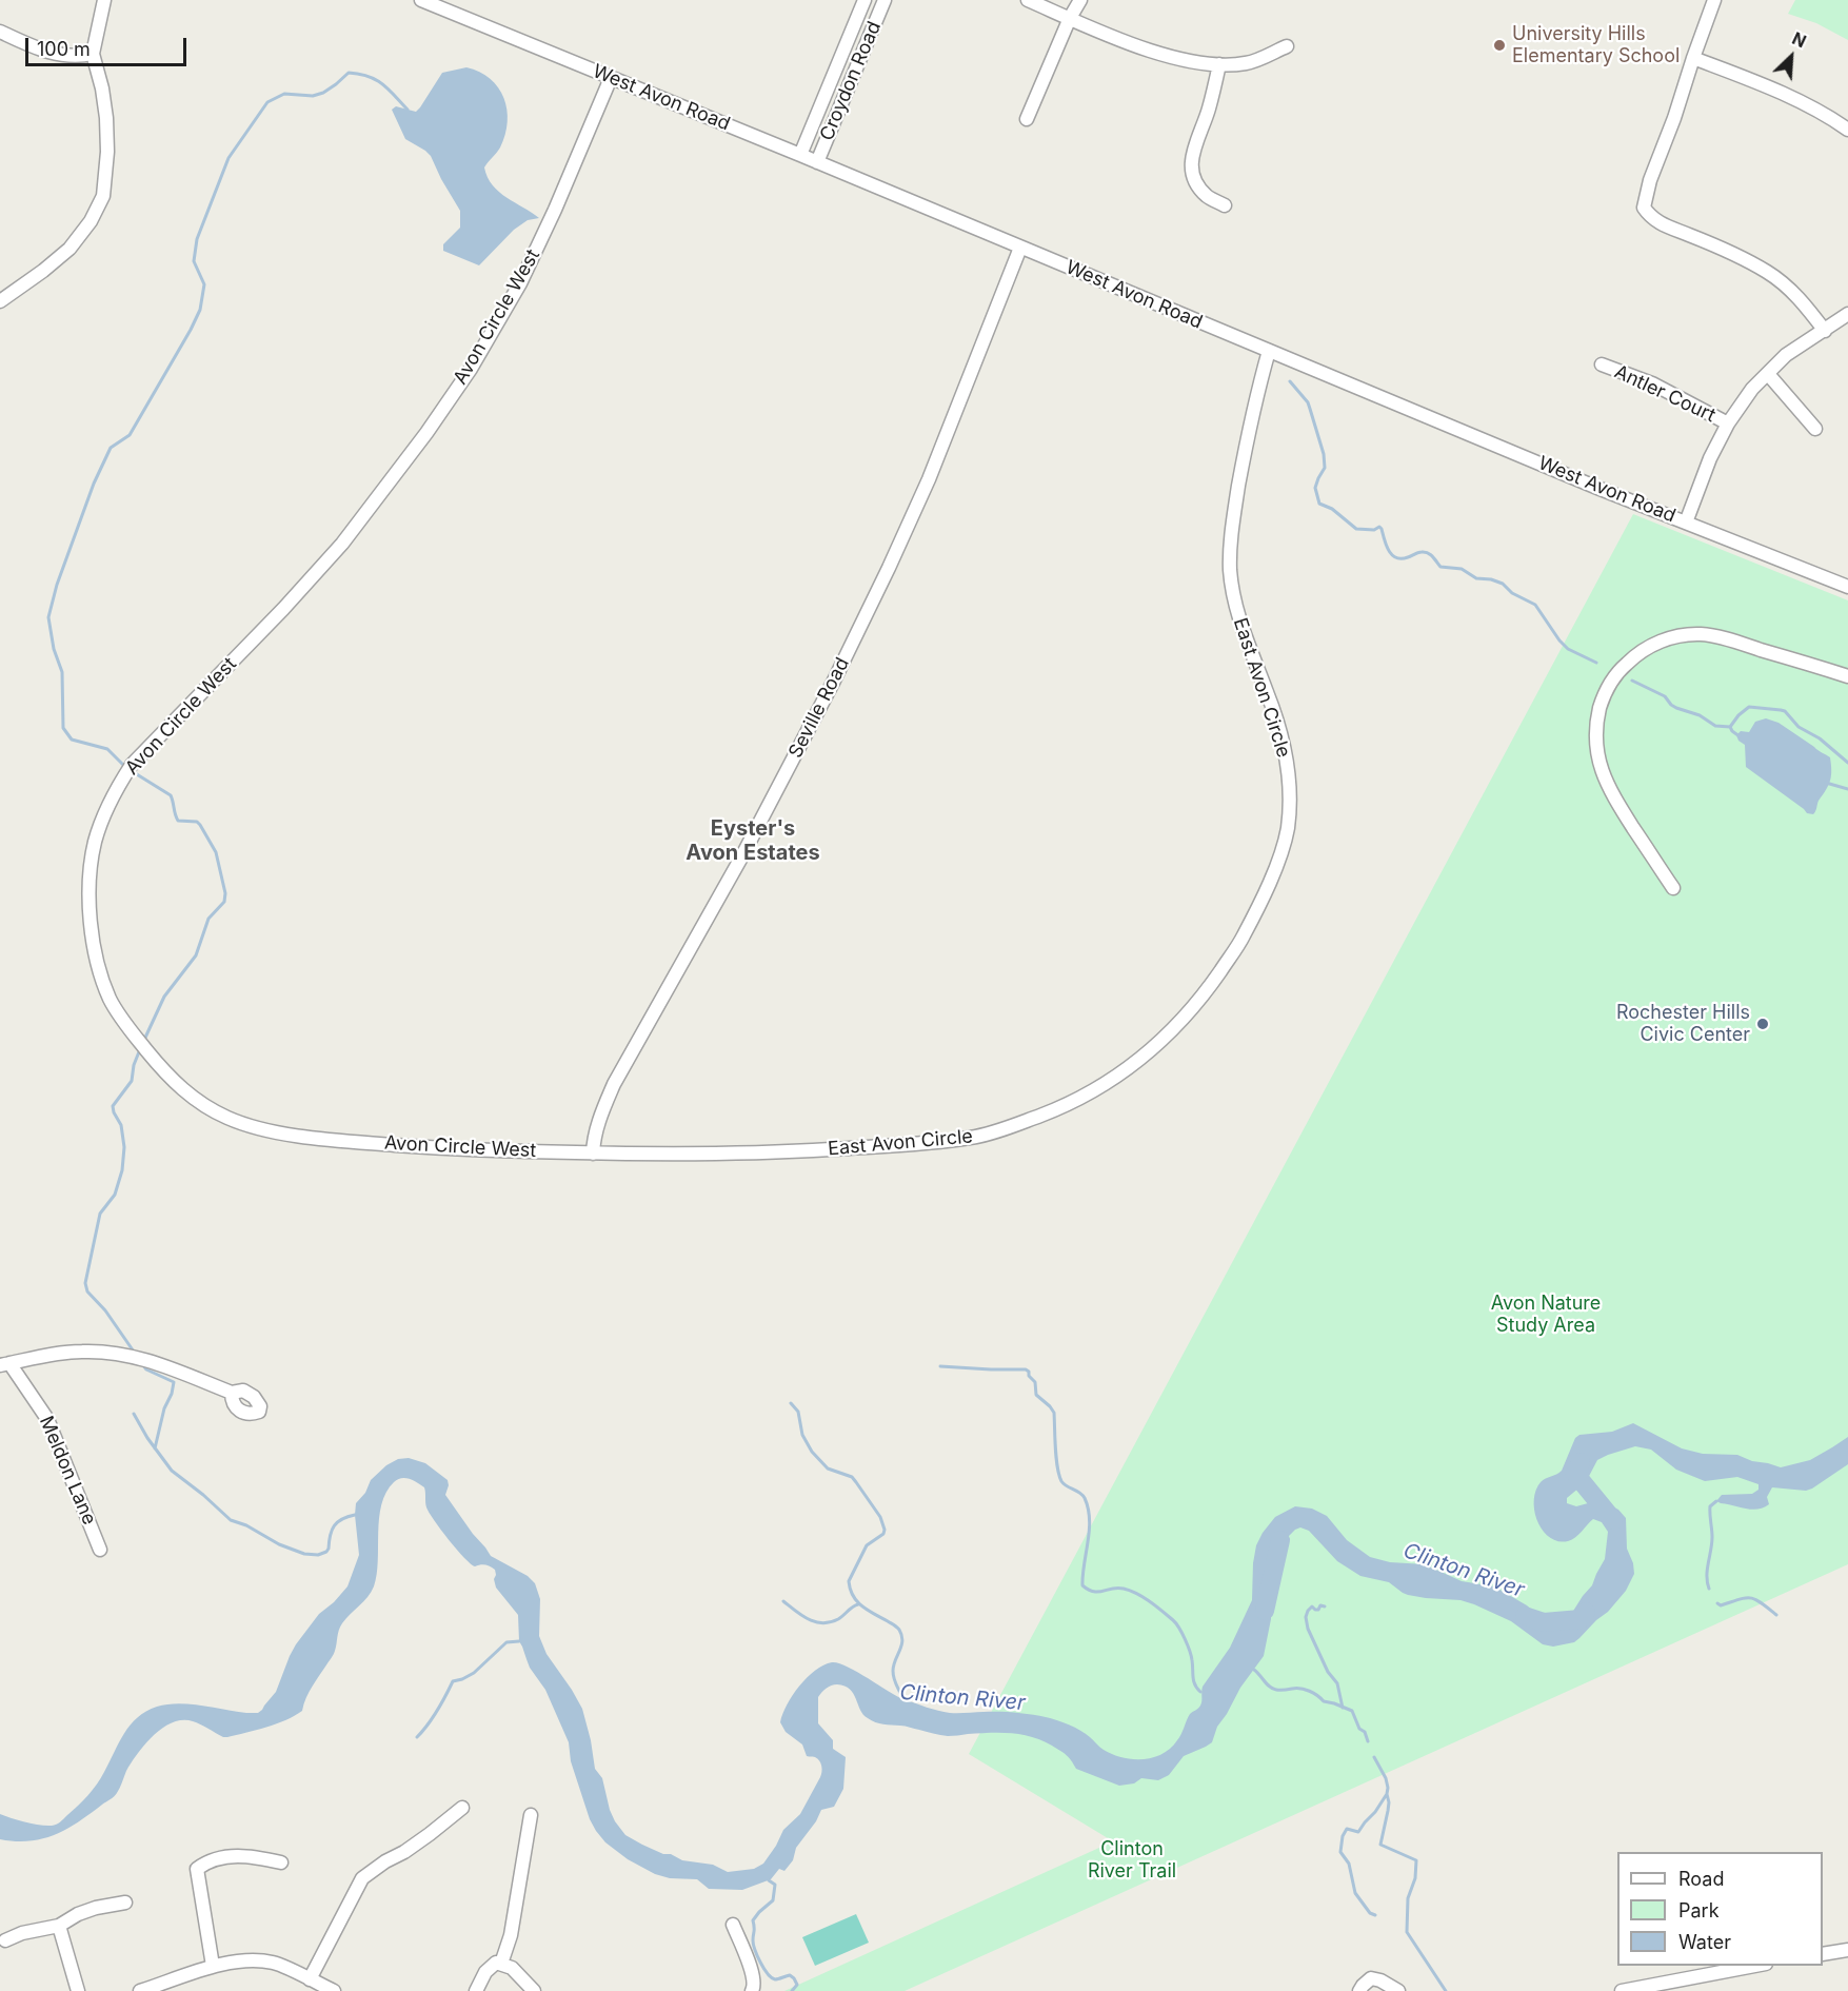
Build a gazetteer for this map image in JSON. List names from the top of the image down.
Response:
{
  "streets": {
    "street": [
      "Croydon Road",
      "West Avon Road",
      "Avon Circle West",
      "Antler Court",
      "East Avon Circle",
      "Seville Road",
      "Meldon Lane"
    ]
  },
  "crossings": [
    ["Croydon Road", "West Avon Road"],
    ["West Avon Road", "Avon Circle West"],
    ["West Avon Road", "East Avon Circle"],
    ["West Avon Road", "Seville Road"],
    ["Avon Circle West", "East Avon Circle"],
    ["Avon Circle West", "Seville Road"],
    ["East Avon Circle", "Seville Road"]
  ],
  "districts": ["Eyster's Avon Estates"],
  "water": ["Clinton River"],
  "parks": ["Avon Nature Study Area", "Clinton River Trail"],
  "places": ["University Hills Elementary School", "Rochester Hills Civic Center"],
  "legend": ["Road", "Park", "Water"],
  "scale_bar": "100 m",
  "north": "top right"
}
